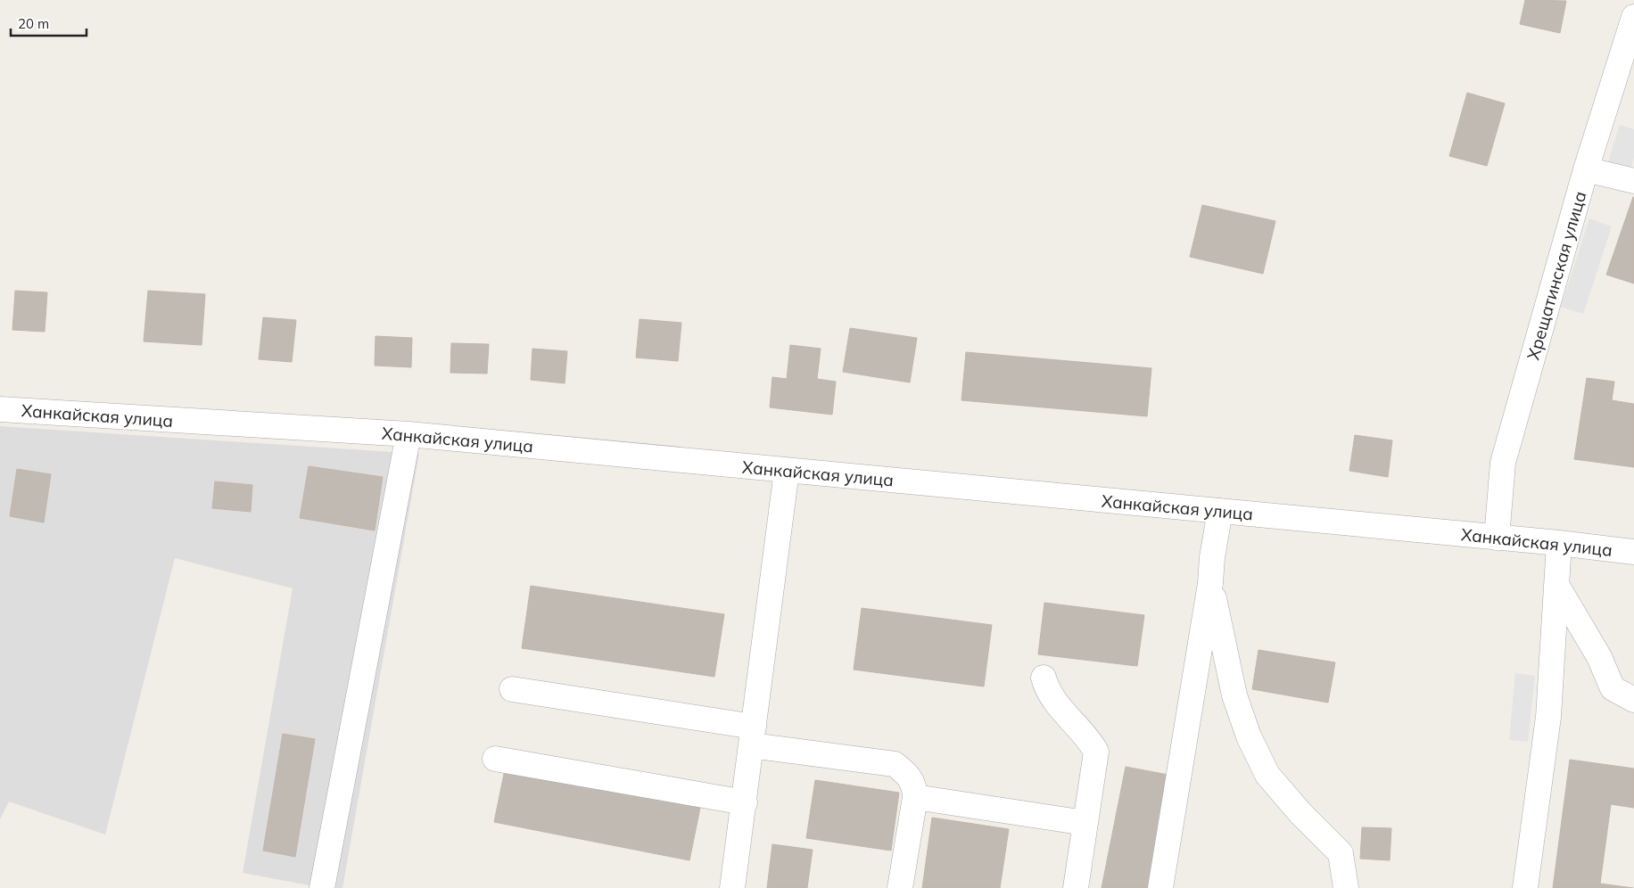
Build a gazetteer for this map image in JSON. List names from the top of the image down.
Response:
{
  "streets": {
    "street": ["Хрещатинская улица", "Ханкайская улица"]
  },
  "crossings": [
    ["Хрещатинская улица", "Ханкайская улица"]
  ],
  "scale_bar": "20 m"
}
